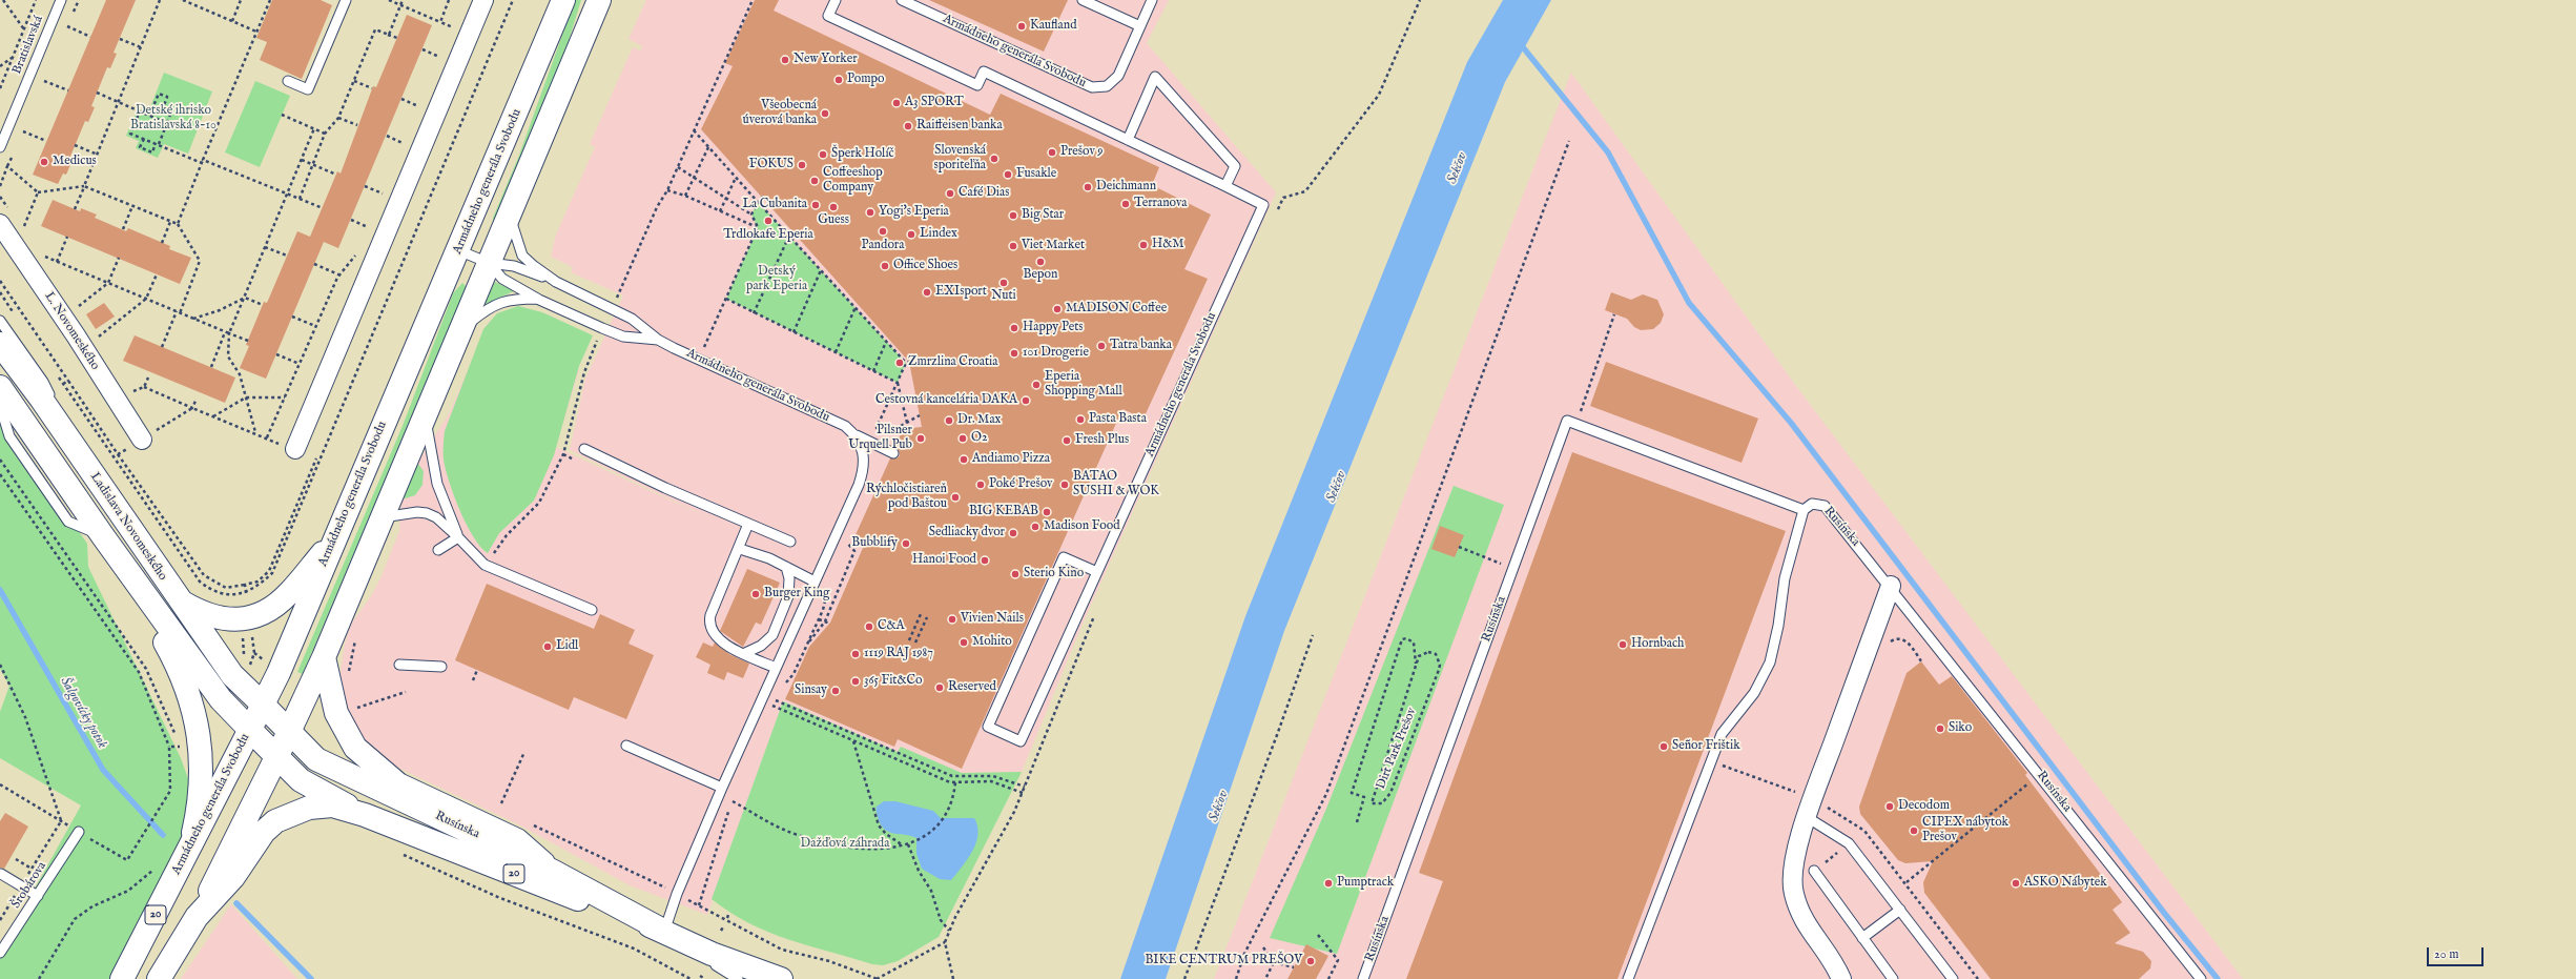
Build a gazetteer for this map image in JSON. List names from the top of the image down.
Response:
{
  "streets": {
    "street": [
      "Armádneho generála Svobodu",
      "L. Novomeského",
      "Ladislava Novomeského",
      "Rusínska",
      "20"
    ],
    "lane": ["Bratislavská", "Šrobárova"],
    "path": ["Dirt Park Prešov"]
  },
  "crossings": [
    ["Armádneho generála Svobodu", "Ladislava Novomeského"],
    ["Armádneho generála Svobodu", "Rusínska"],
    ["Ladislava Novomeského", "Rusínska"],
    ["Ladislava Novomeského", "20"],
    ["Rusínska", "20"]
  ],
  "water": ["Sekčov", "Šalgovícky potok"],
  "parks": ["Detské ihrisko Bratislavská 8-10", "Detský park Eperia", "Dažďová záhrada"],
  "places": [
    "Kaufland",
    "New Yorker",
    "Pompo",
    "A3 SPORT",
    "Všeobecná úverová banka",
    "Raiffeisen banka",
    "Prešov 9",
    "Šperk Holíč",
    "Slovenská sporiteľňa",
    "Medicus",
    "FOKUS",
    "Fusakle",
    "Coffeeshop Company",
    "Deichmann",
    "Café Dias",
    "Terranova",
    "La Cubanita",
    "Guess",
    "Yogi's Eperia",
    "Big Star",
    "Trdlokafe Eperia",
    "Pandora",
    "Lindex",
    "H&M",
    "Viet Market",
    "Bepon",
    "Office Shoes",
    "Nuti",
    "EXIsport",
    "MADISON Coffee",
    "Happy Pets",
    "Tatra banka",
    "101 Drogerie",
    "Zmrzlina Croatia",
    "Eperia Shopping Mall",
    "Cestovná kancelária DAKA",
    "Pasta Basta",
    "Dr. Max",
    "Pilsner Urquell Pub",
    "O2",
    "Fresh Plus",
    "Andiamo Pizza",
    "Poké Prešov",
    "BATAO SUSHI & WOK",
    "Rýchločistiareň pod Baštou",
    "BIG KEBAB",
    "Madison Food",
    "Sedliacky dvor",
    "Bubblify",
    "Hanoi Food",
    "Sterio Kino",
    "Burger King",
    "Vivien Nails",
    "C&A",
    "Mohito",
    "Hornbach",
    "Lidl",
    "1119 RAJ 1987",
    "365 Fit&Co",
    "Reserved",
    "Sinsay",
    "Siko",
    "Señor Frištik",
    "Decodom",
    "CIPEX nábytok Prešov",
    "Pumptrack",
    "ASKO Nábytek",
    "BIKE CENTRUM PREŠOV"
  ],
  "scale_bar": "20 m"
}
